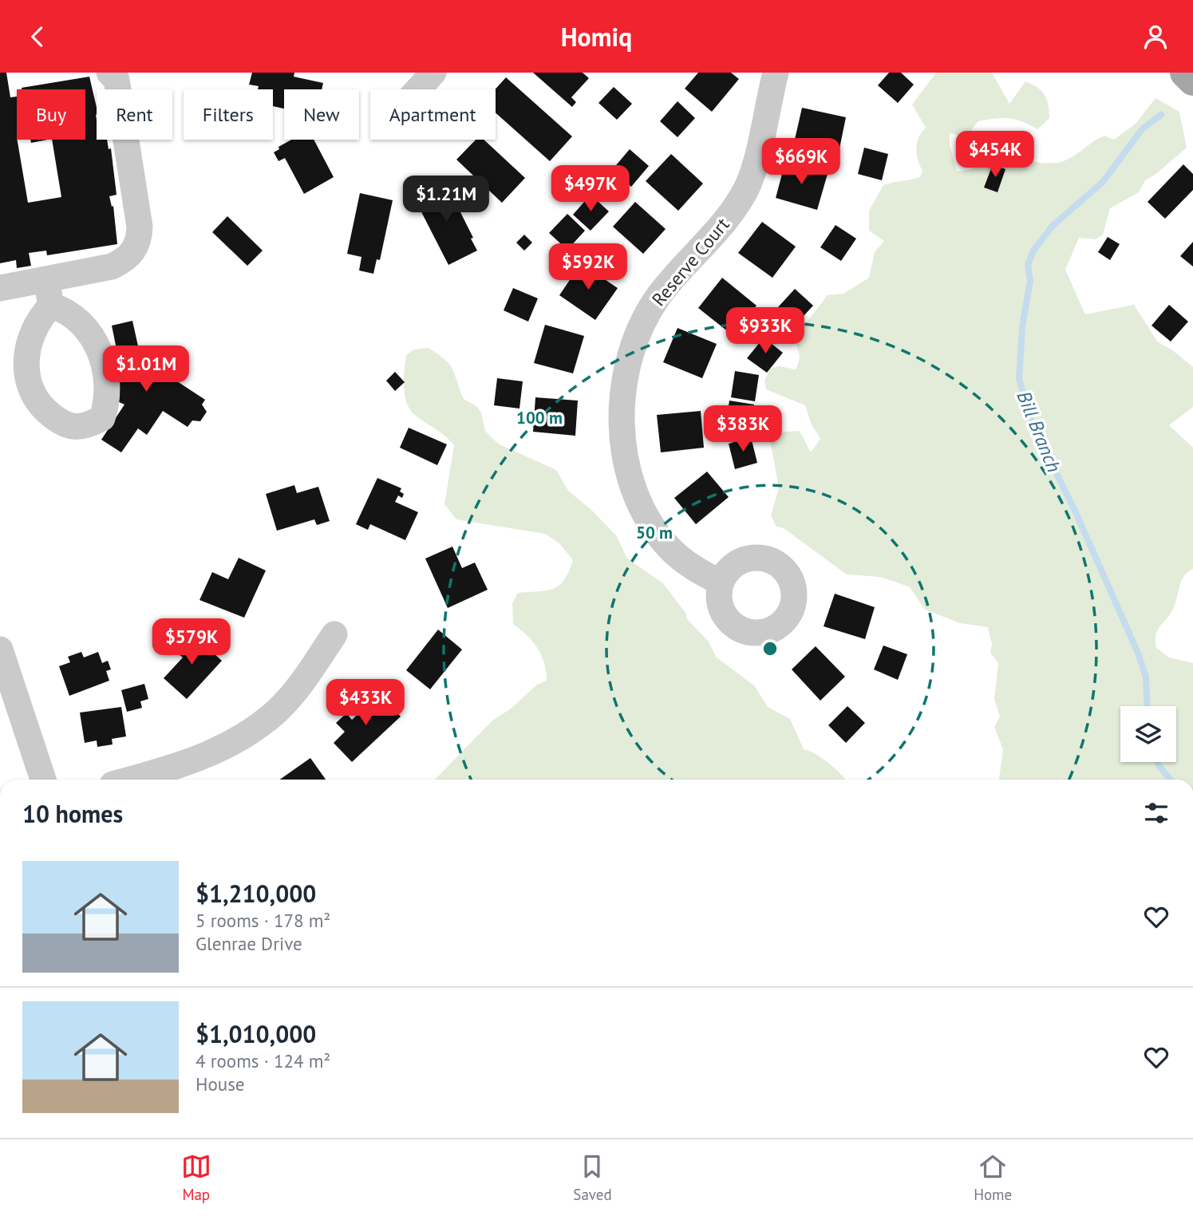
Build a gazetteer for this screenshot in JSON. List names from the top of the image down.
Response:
{
  "streets": {
    "street": ["Reserve Court"]
  },
  "water": ["Bill Branch"],
  "page": {
    "header": "Homiq",
    "chip": [
      "Buy",
      "Rent",
      "Filters",
      "New",
      "Apartment"
    ],
    "price": [
      "$454K",
      "$669K",
      "$497K",
      "$1.21M",
      "$592K",
      "$933K",
      "$1.01M",
      "$383K",
      "$579K",
      "$433K"
    ],
    "heading": "10 homes",
    "list": [
      {
        "name": "$1,210,000",
        "note": "5 rooms · 178 m² · Glenrae Drive"
      },
      {
        "name": "$1,010,000",
        "note": "4 rooms · 124 m² · House"
      }
    ],
    "tabs": ["Map", "Saved", "Home"]
  },
  "rings": ["100 m", "50 m"]
}
